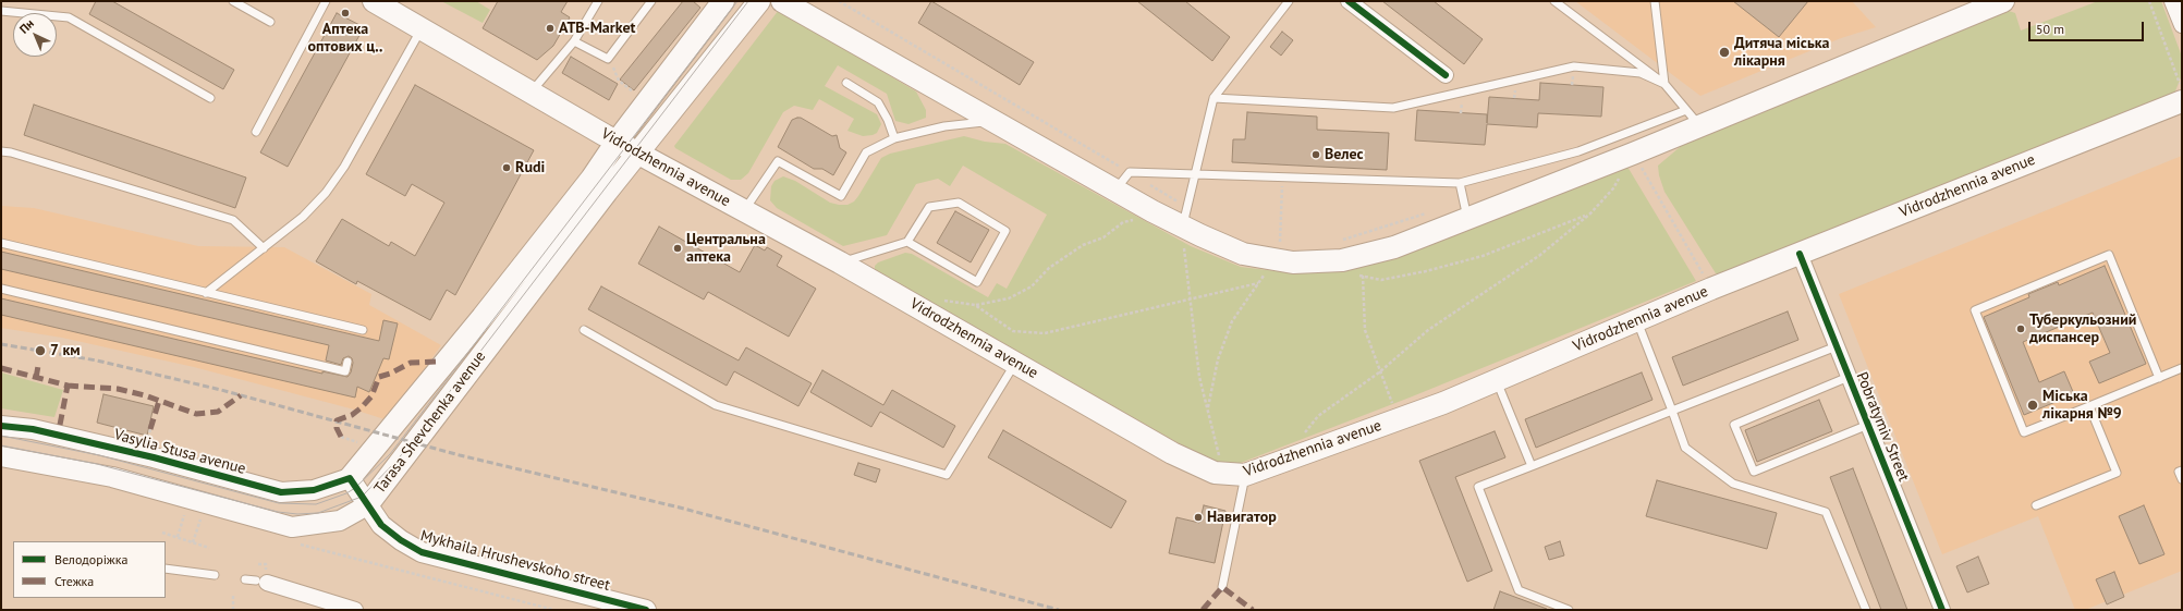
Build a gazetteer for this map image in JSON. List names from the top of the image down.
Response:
{
  "streets": {
    "main road": ["Vidrodzhennia avenue", "Tarasa Shevchenka avenue"],
    "street": ["Pobratymiv Street", "Vasylia Stusa avenue", "Mykhaila Hrushevskoho street"]
  },
  "crossings": [
    ["Vidrodzhennia avenue", "Tarasa Shevchenka avenue"],
    ["Vidrodzhennia avenue", "Pobratymiv Street"],
    ["Tarasa Shevchenka avenue", "Vasylia Stusa avenue"],
    ["Tarasa Shevchenka avenue", "Mykhaila Hrushevskoho street"]
  ],
  "places": [
    "Аптека оптових ц‥",
    "ATB-Market",
    "Дитяча міська лікарня",
    "Велес",
    "Rudi",
    "Центральна аптека",
    "Туберкульозний диспансер",
    "7 км",
    "Міська лікарня №9",
    "Навигатор"
  ],
  "legend": ["Велодоріжка", "Стежка"],
  "scale_bar": "50 m",
  "north": "top left"
}
